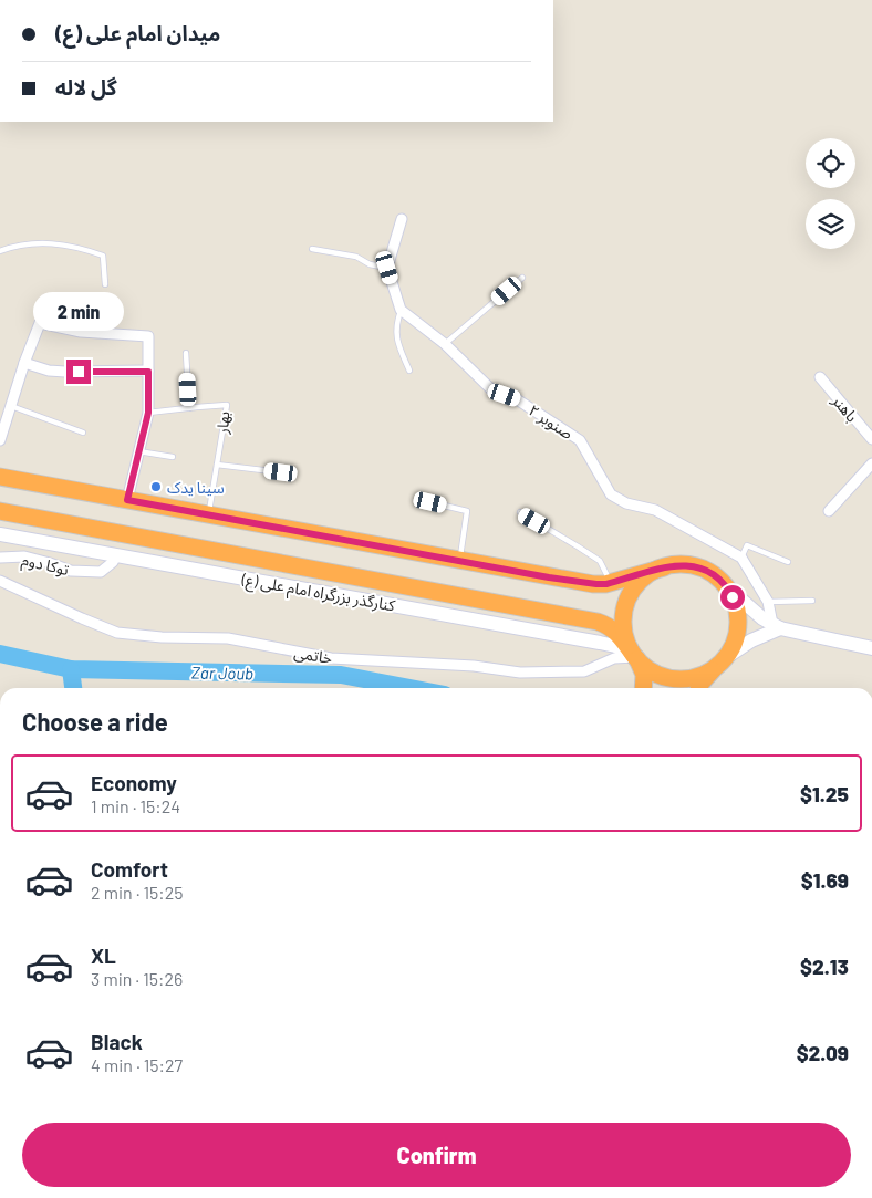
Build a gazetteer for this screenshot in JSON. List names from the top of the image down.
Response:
{
  "streets": {
    "main road": ["کنارگذر بزرگراه امام علی (ع)"],
    "street": [
      "باهنر",
      "صنوبر ۲",
      "توکا دوم",
      "خاتمی"
    ],
    "lane": ["بهار"]
  },
  "crossings": [
    ["توکا دوم", "کنارگذر بزرگراه امام علی (ع)"],
    ["کنارگذر بزرگراه امام علی (ع)", "خاتمی"]
  ],
  "water": ["Zar Joub"],
  "places": ["سینا یدک"],
  "page": {
    "banner": ["میدان امام علی (ع)", "گل لاله"],
    "bubble": "2 min",
    "heading": "Choose a ride",
    "list": [
      {
        "name": "Economy",
        "note": "1 min · 15:24",
        "value": "$1.25"
      },
      {
        "name": "Comfort",
        "note": "2 min · 15:25",
        "value": "$1.69"
      },
      {
        "name": "XL",
        "note": "3 min · 15:26",
        "value": "$2.13"
      },
      {
        "name": "Black",
        "note": "4 min · 15:27",
        "value": "$2.09"
      }
    ],
    "buttons": "Confirm"
  }
}
